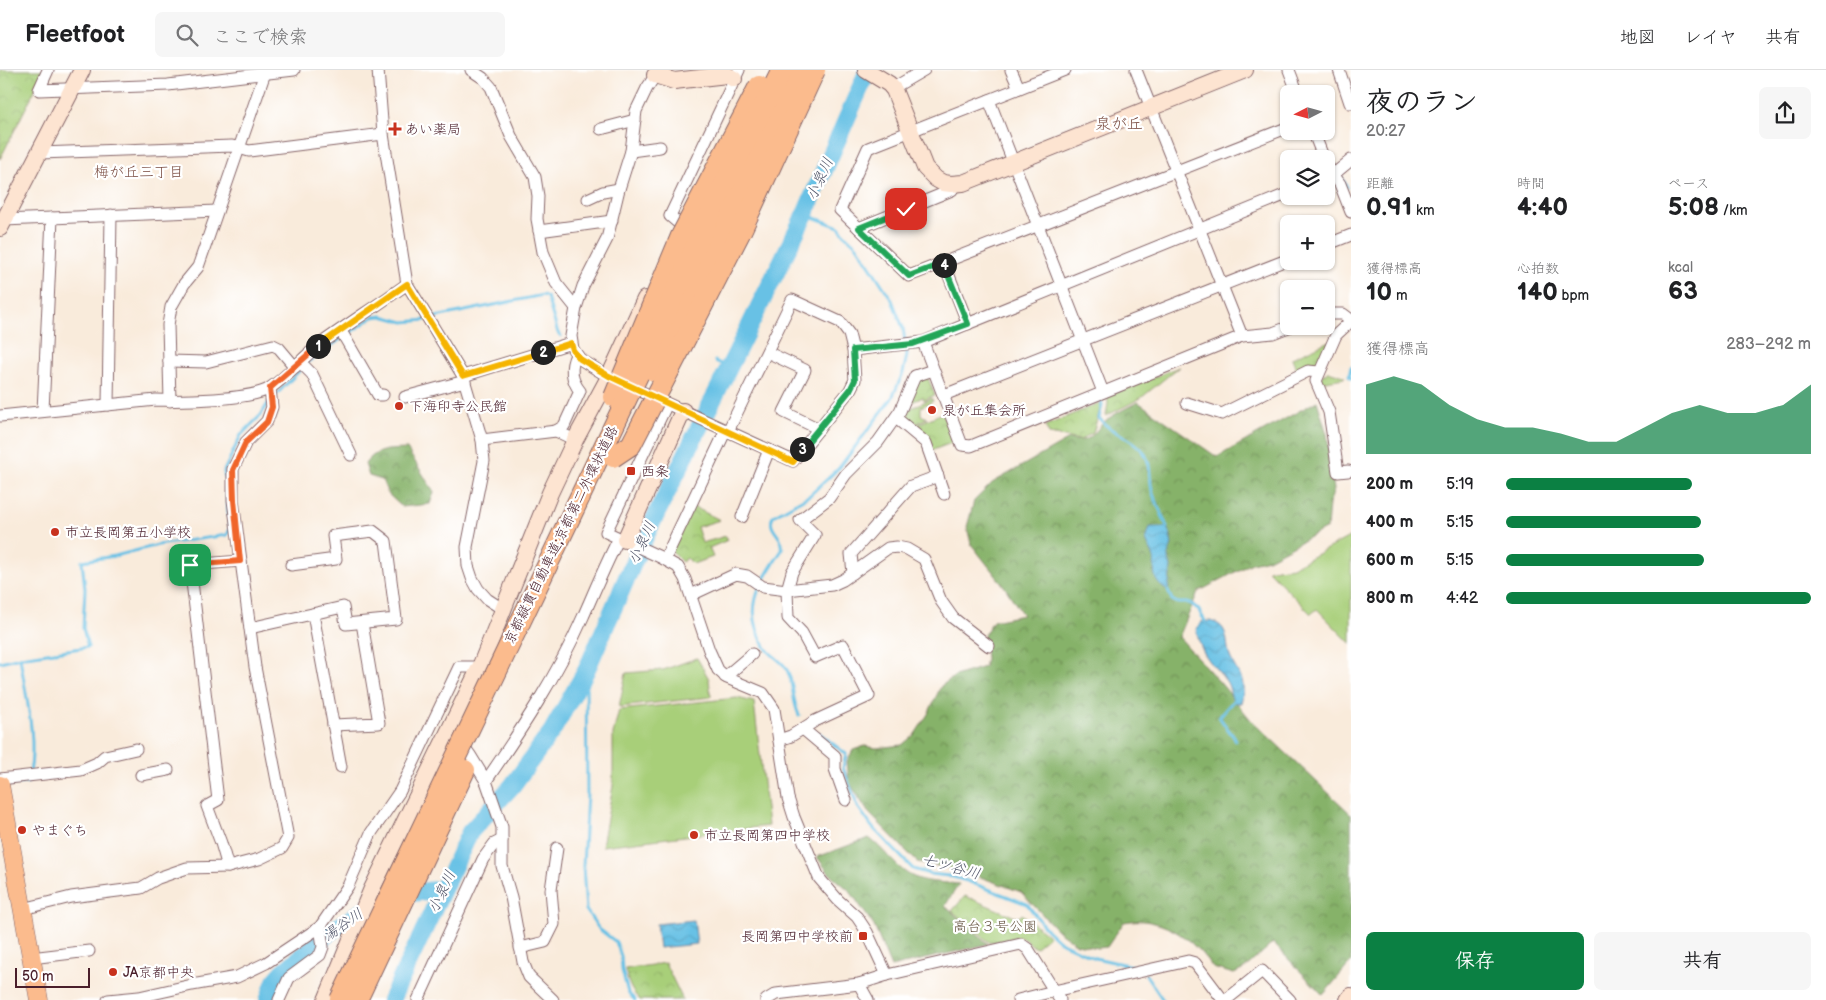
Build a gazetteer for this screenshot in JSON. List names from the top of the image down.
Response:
{
  "streets": {
    "highway": ["京都縦貫自動車道;京都第二外環状道路"]
  },
  "districts": ["泉が丘", "梅が丘三丁目"],
  "water": ["小泉川", "七ツ谷川", "湯谷川"],
  "parks": ["高台３号公園"],
  "places": {
    "health": ["あい薬局"],
    "other": [
      "下海印寺公民館",
      "泉が丘集会所",
      "市立長岡第五小学校",
      "やまぐち",
      "市立長岡第四中学校",
      "JA京都中央"
    ],
    "transit": ["西条", "長岡第四中学校前"]
  },
  "scale_bar": "50 m",
  "north": "left",
  "page": {
    "header": "Fleetfoot",
    "search": "ここで検索",
    "nav": ["地図", "レイヤ", "共有"],
    "heading": ["夜のラン", "20:27"],
    "map_buttons": ["+", "−"],
    "stats": [
      ["距離", "0.91 km"],
      ["時間", "4:40"],
      ["ペース", "5:08 /km"],
      ["獲得標高", "10 m"],
      ["心拍数", "140 bpm"],
      ["kcal", "63"]
    ],
    "pins": [
      "4",
      "1",
      "2",
      "3"
    ],
    "chart": ["獲得標高", "283–292 m"],
    "list": [
      {
        "name": "200 m",
        "note": "5:19"
      },
      {
        "name": "400 m",
        "note": "5:15"
      },
      {
        "name": "600 m",
        "note": "5:15"
      },
      {
        "name": "800 m",
        "note": "4:42"
      }
    ],
    "buttons": ["保存", "共有"],
    "scale": "50 m"
  }
}
